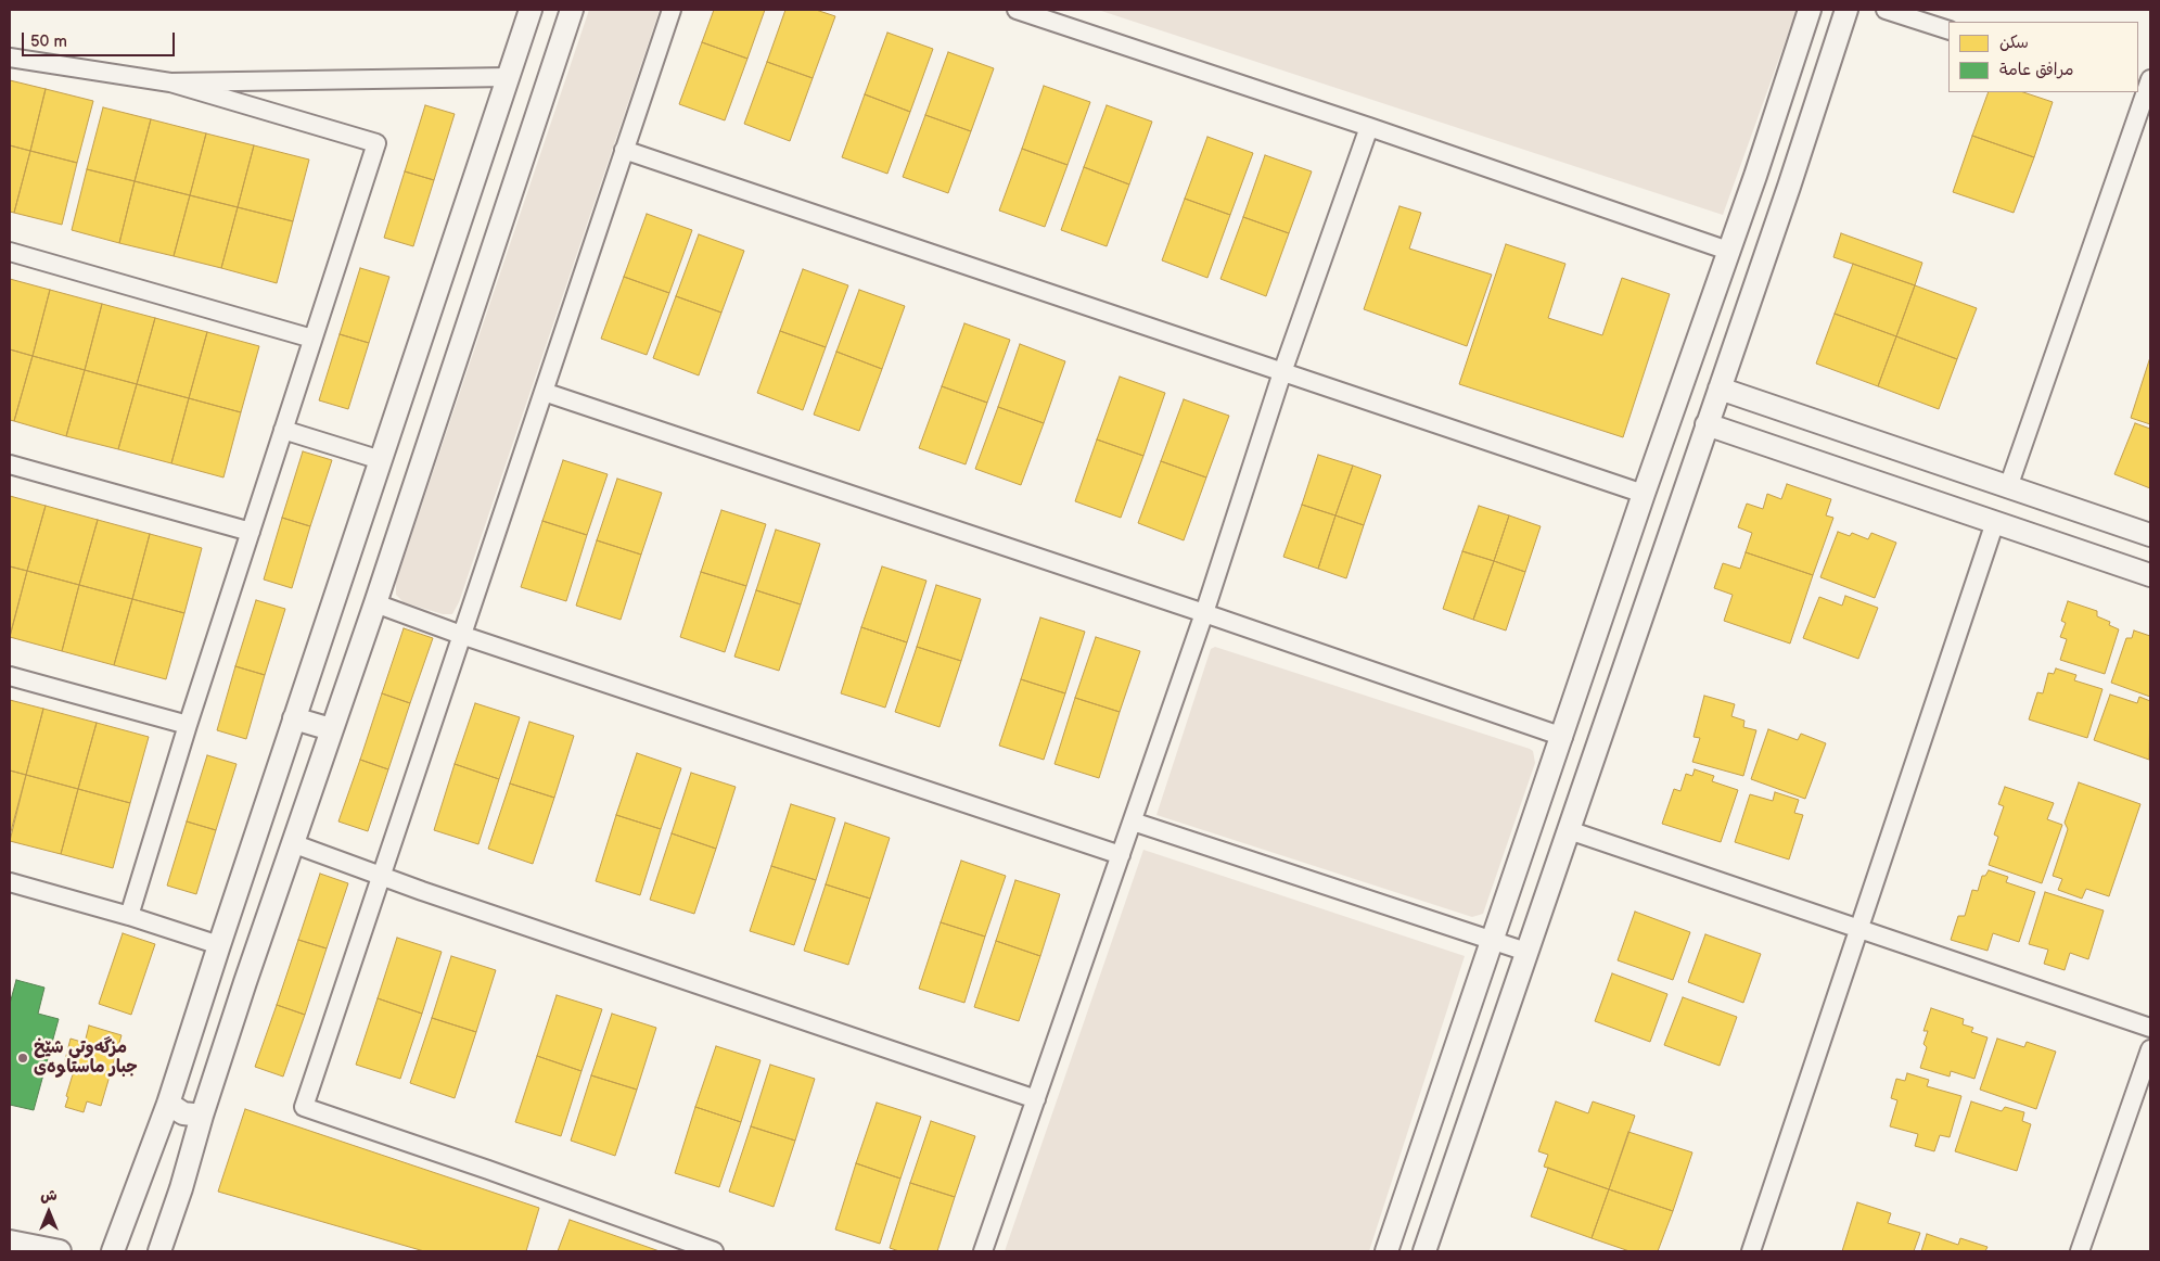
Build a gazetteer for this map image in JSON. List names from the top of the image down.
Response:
{
  "places": ["مزگەوتی شێخ جبار ماستاوەی"],
  "legend": ["سكن", "مرافق عامة"],
  "scale_bar": "50 m",
  "north": "top"
}
